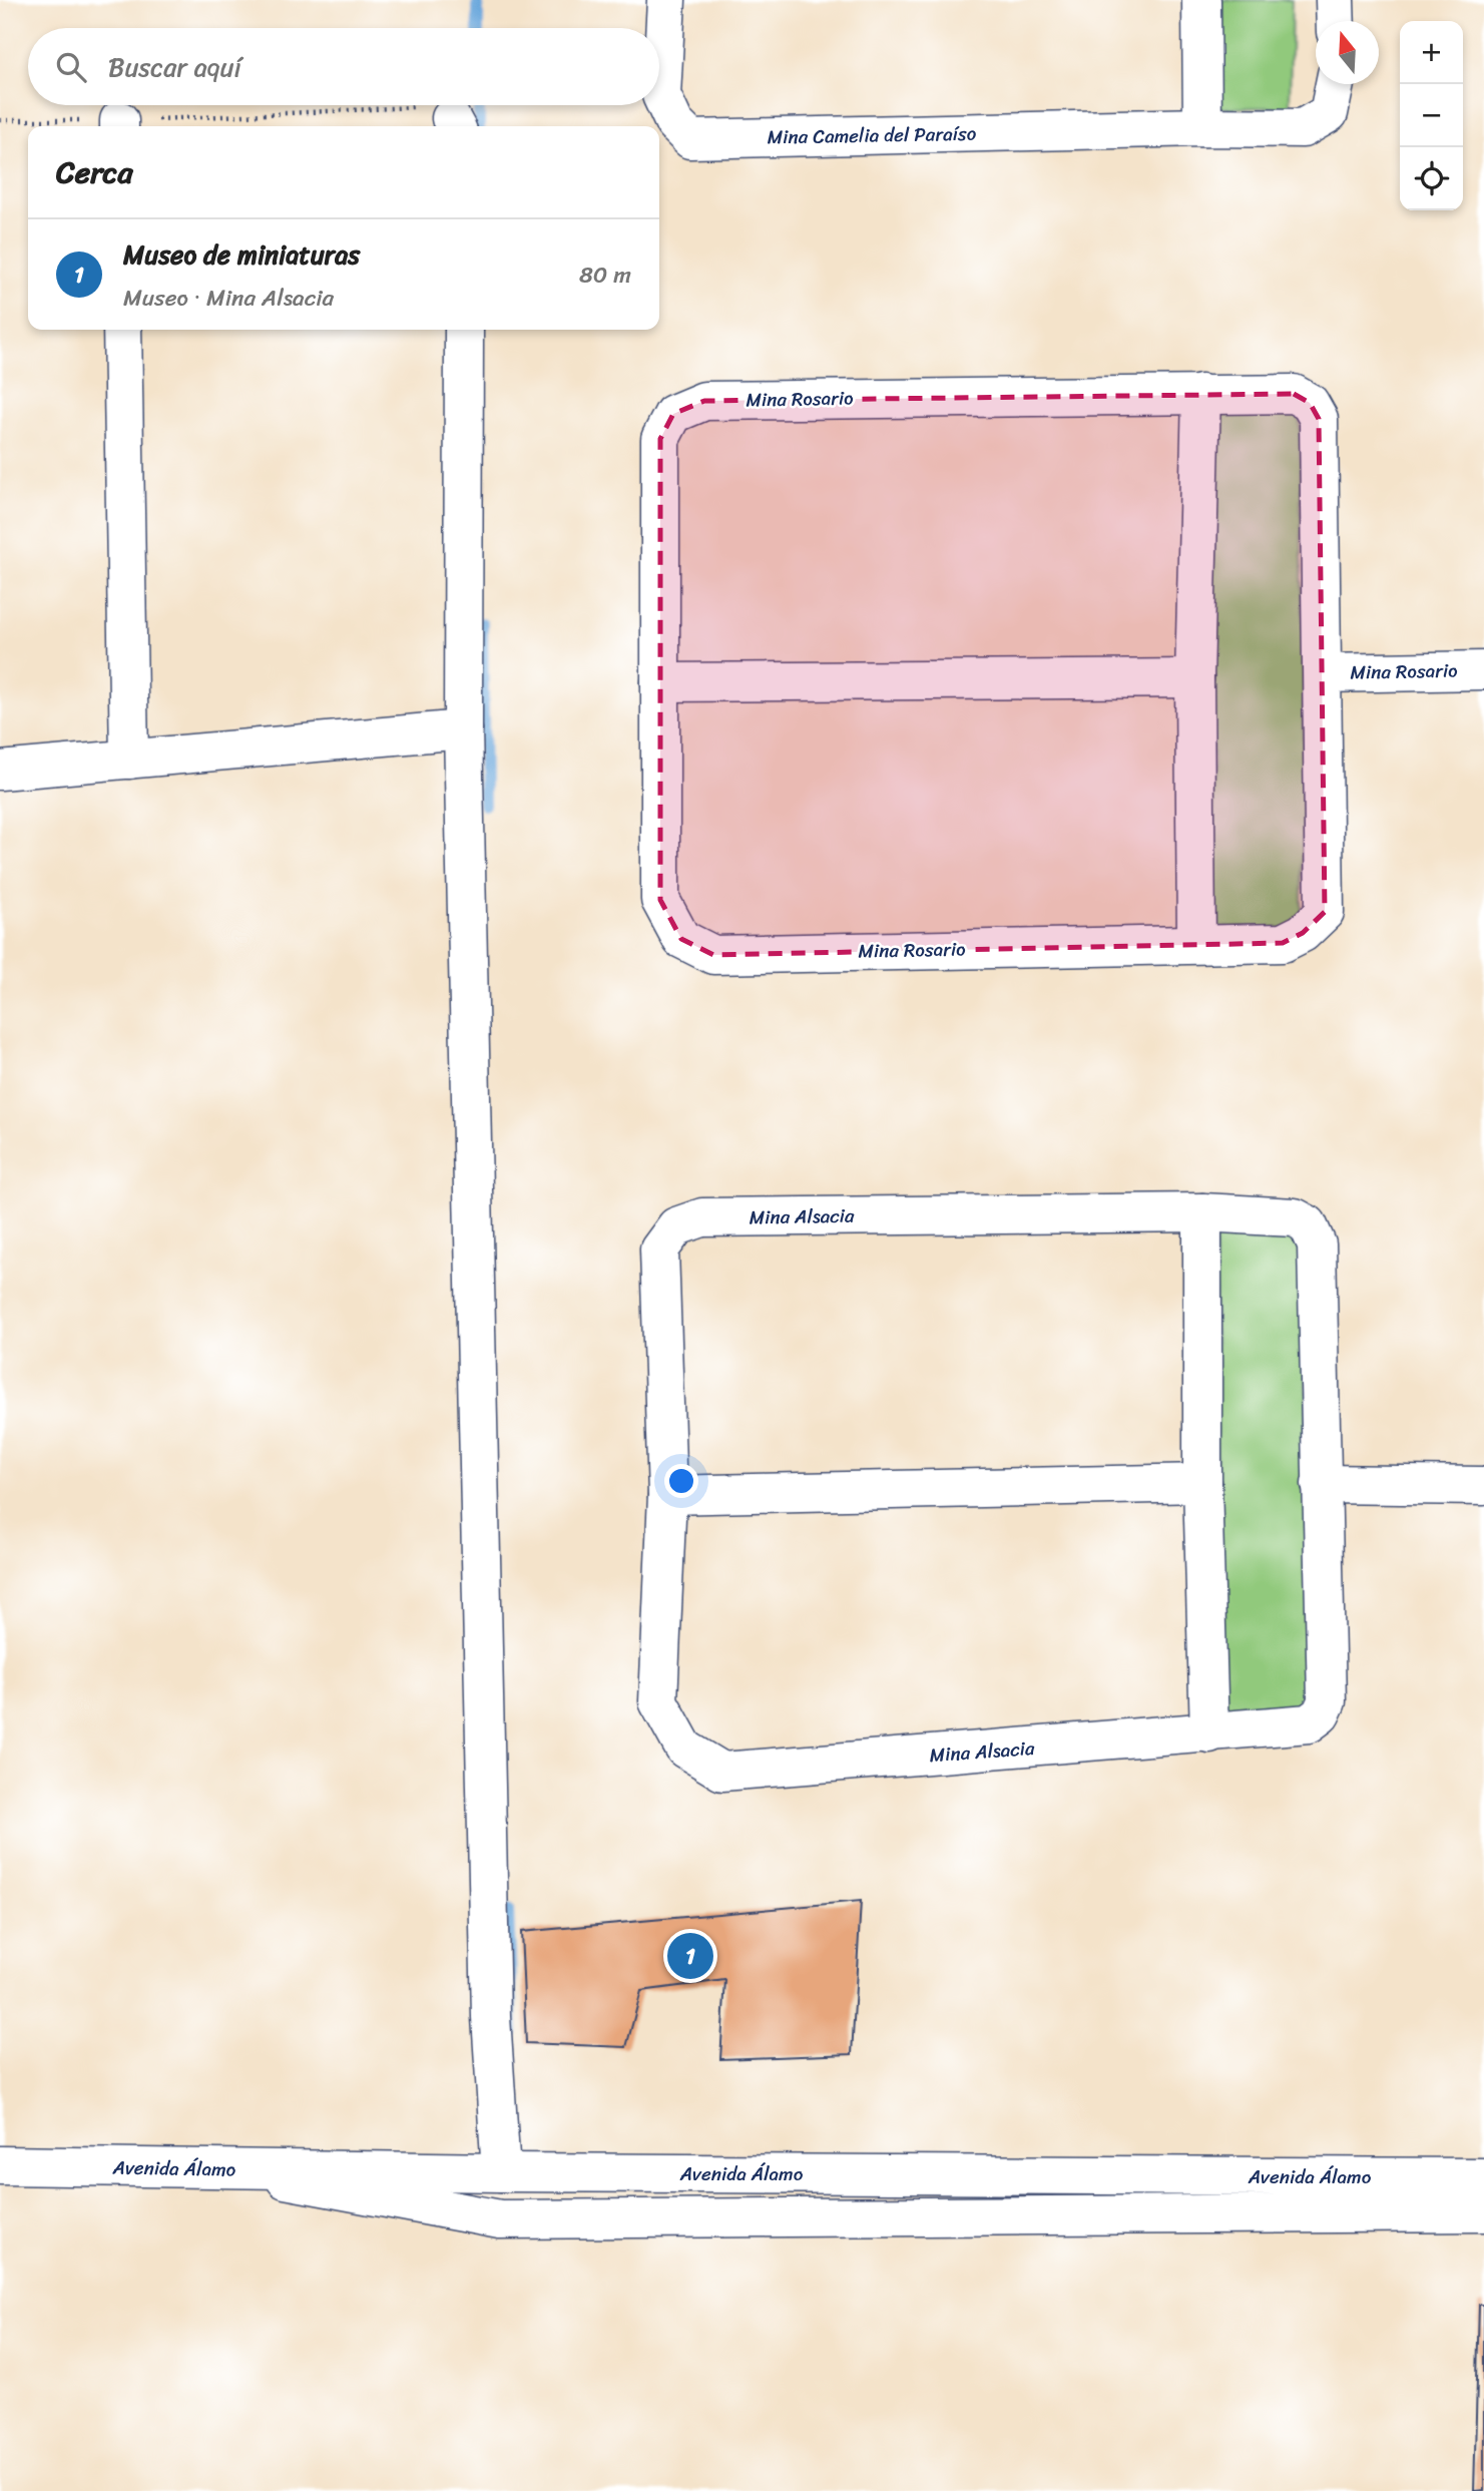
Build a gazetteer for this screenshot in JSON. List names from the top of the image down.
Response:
{
  "streets": {
    "street": [
      "Mina Camelia del Paraíso",
      "Mina Rosario",
      "Mina Alsacia",
      "Avenida Álamo"
    ]
  },
  "north": "top",
  "page": {
    "map_buttons": ["+", "−"],
    "search": "Buscar aquí",
    "heading": "Cerca",
    "list": [
      {
        "mark": "1",
        "name": "Museo de miniaturas",
        "note": "Museo · Mina Alsacia",
        "value": "80 m"
      }
    ],
    "pins": "1"
  }
}
